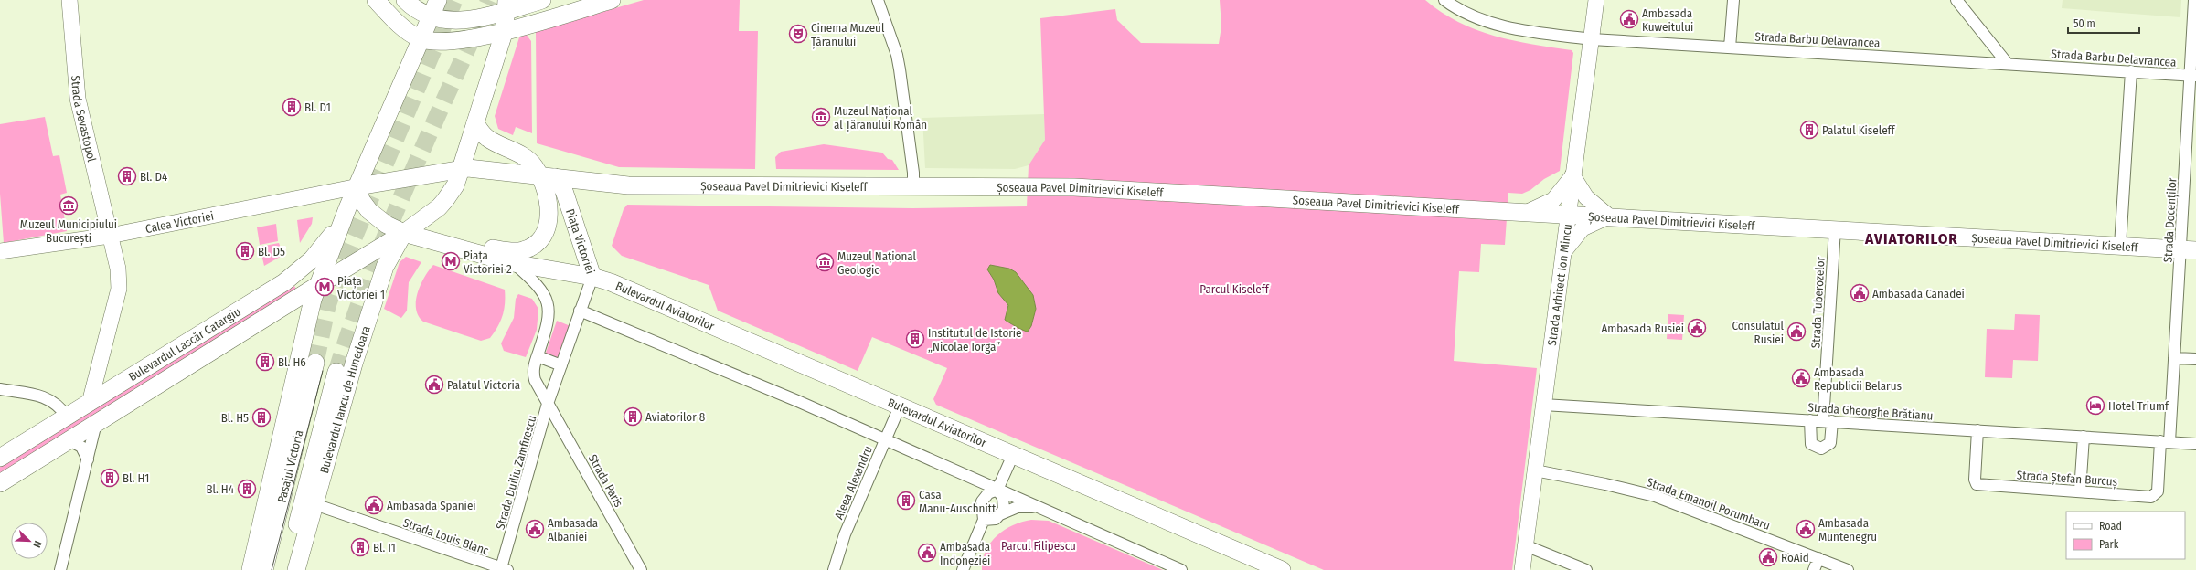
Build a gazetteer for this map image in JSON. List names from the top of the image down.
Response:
{
  "streets": {
    "main road": [
      "Strada Sevastopol",
      "Șoseaua Pavel Dimitrievici Kiseleff",
      "Calea Victoriei",
      "Piața Victoriei",
      "Strada Arhitect Ion Mincu",
      "Bulevardul Aviatorilor",
      "Bulevardul Lascăr Catargiu",
      "Bulevardul Iancu de Hunedoara",
      "Pasajul Victoria"
    ],
    "street": [
      "Strada Barbu Delavrancea",
      "Strada Docenților",
      "Strada Tuberozelor",
      "Strada Gheorghe Brătianu",
      "Strada Duiliu Zamfirescu",
      "Strada Ștefan Burcuș",
      "Strada Paris",
      "Aleea Alexandru",
      "Strada Emanoil Porumbaru",
      "Strada Louis Blanc"
    ]
  },
  "crossings": [
    ["Strada Barbu Delavrancea", "Strada Docenților"],
    ["Strada Barbu Delavrancea", "Strada Arhitect Ion Mincu"],
    ["Strada Sevastopol", "Calea Victoriei"],
    ["Strada Sevastopol", "Bulevardul Lascăr Catargiu"],
    ["Șoseaua Pavel Dimitrievici Kiseleff", "Strada Docenților"],
    ["Șoseaua Pavel Dimitrievici Kiseleff", "Piața Victoriei"],
    ["Șoseaua Pavel Dimitrievici Kiseleff", "Strada Arhitect Ion Mincu"],
    ["Șoseaua Pavel Dimitrievici Kiseleff", "Strada Tuberozelor"],
    ["Strada Docenților", "Strada Gheorghe Brătianu"],
    ["Strada Docenților", "Strada Ștefan Burcuș"],
    ["Calea Victoriei", "Piața Victoriei"],
    ["Piața Victoriei", "Bulevardul Aviatorilor"],
    ["Piața Victoriei", "Bulevardul Iancu de Hunedoara"],
    ["Piața Victoriei", "Strada Duiliu Zamfirescu"],
    ["Strada Arhitect Ion Mincu", "Strada Gheorghe Brătianu"],
    ["Strada Arhitect Ion Mincu", "Strada Emanoil Porumbaru"],
    ["Strada Tuberozelor", "Strada Gheorghe Brătianu"],
    ["Bulevardul Aviatorilor", "Strada Duiliu Zamfirescu"],
    ["Bulevardul Aviatorilor", "Aleea Alexandru"],
    ["Bulevardul Iancu de Hunedoara", "Strada Louis Blanc"],
    ["Strada Gheorghe Brătianu", "Strada Ștefan Burcuș"],
    ["Strada Duiliu Zamfirescu", "Strada Paris"],
    ["Strada Duiliu Zamfirescu", "Strada Louis Blanc"]
  ],
  "districts": ["AVIATORILOR"],
  "parks": ["Parcul Kiseleff", "Parcul Filipescu"],
  "places": {
    "public building": [
      "Ambasada Kuweitului",
      "Ambasada Canadei",
      "Ambasada Rusiei",
      "Consulatul Rusiei",
      "Ambasada Republicii Belarus",
      "Palatul Victoria",
      "Ambasada Spaniei",
      "Ambasada Albaniei",
      "Ambasada Muntenegru",
      "Ambasada Indoneziei",
      "RoAid"
    ],
    "theatre": ["Cinema Muzeul Țăranului"],
    "building": [
      "Bl. D1",
      "Palatul Kiseleff",
      "Bl. D4",
      "Bl. D5",
      "Institutul de Istorie „Nicolae Iorga”",
      "Bl. H6",
      "Aviatorilor 8",
      "Bl. H5",
      "Bl. H1",
      "Bl. H4",
      "Casa Manu-Auschnitt",
      "Bl. I1"
    ],
    "museum": ["Muzeul Național al Țăranului Român", "Muzeul Municipiului București", "Muzeul Național Geologic"],
    "metro station": ["Piața Victoriei 2", "Piața Victoriei 1"],
    "hotel": ["Hotel Triumf"]
  },
  "legend": ["Road", "Park"],
  "scale_bar": "50 m",
  "north": "bottom right"
}
